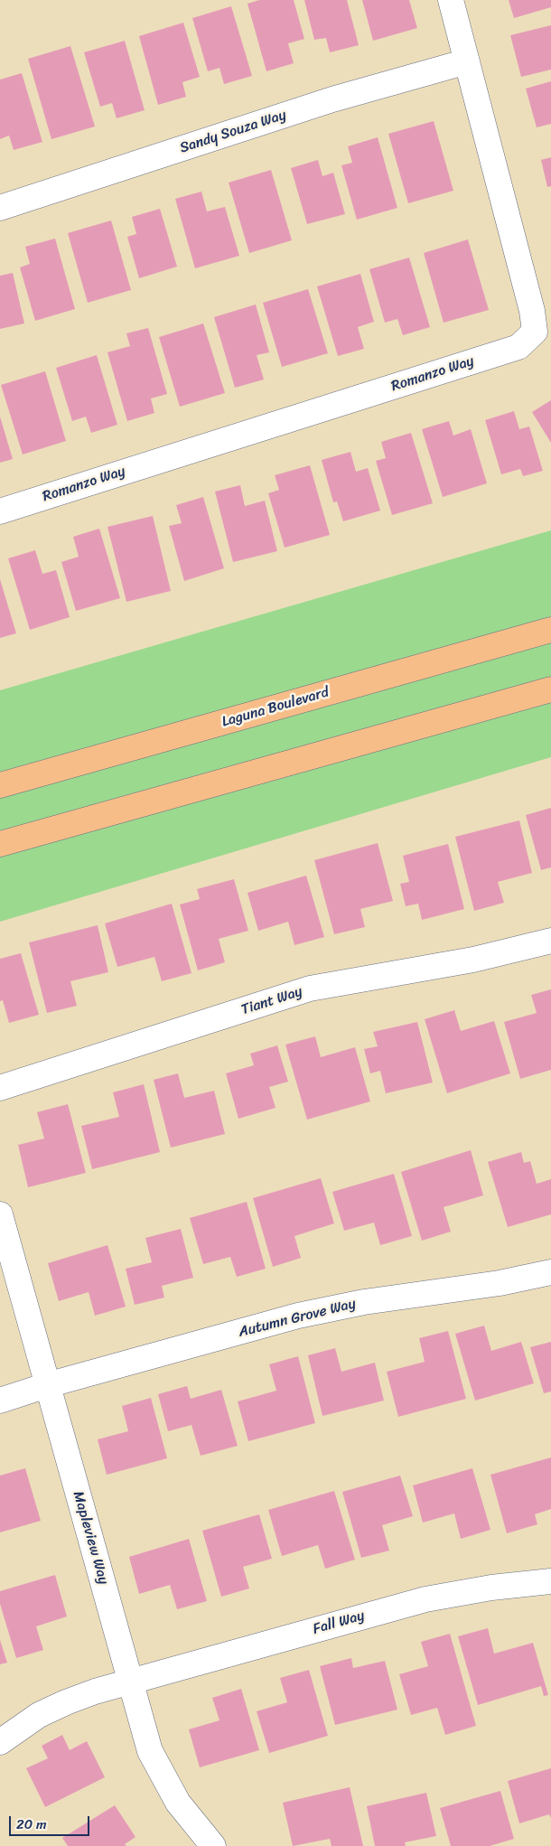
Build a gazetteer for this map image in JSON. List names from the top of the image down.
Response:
{
  "streets": {
    "main road": ["Laguna Boulevard"],
    "street": [
      "Sandy Souza Way",
      "Romanzo Way",
      "Tiant Way",
      "Autumn Grove Way",
      "Mapleview Way",
      "Fall Way"
    ]
  },
  "crossings": [
    ["Sandy Souza Way", "Romanzo Way"],
    ["Autumn Grove Way", "Mapleview Way"],
    ["Mapleview Way", "Fall Way"]
  ],
  "scale_bar": "20 m"
}
